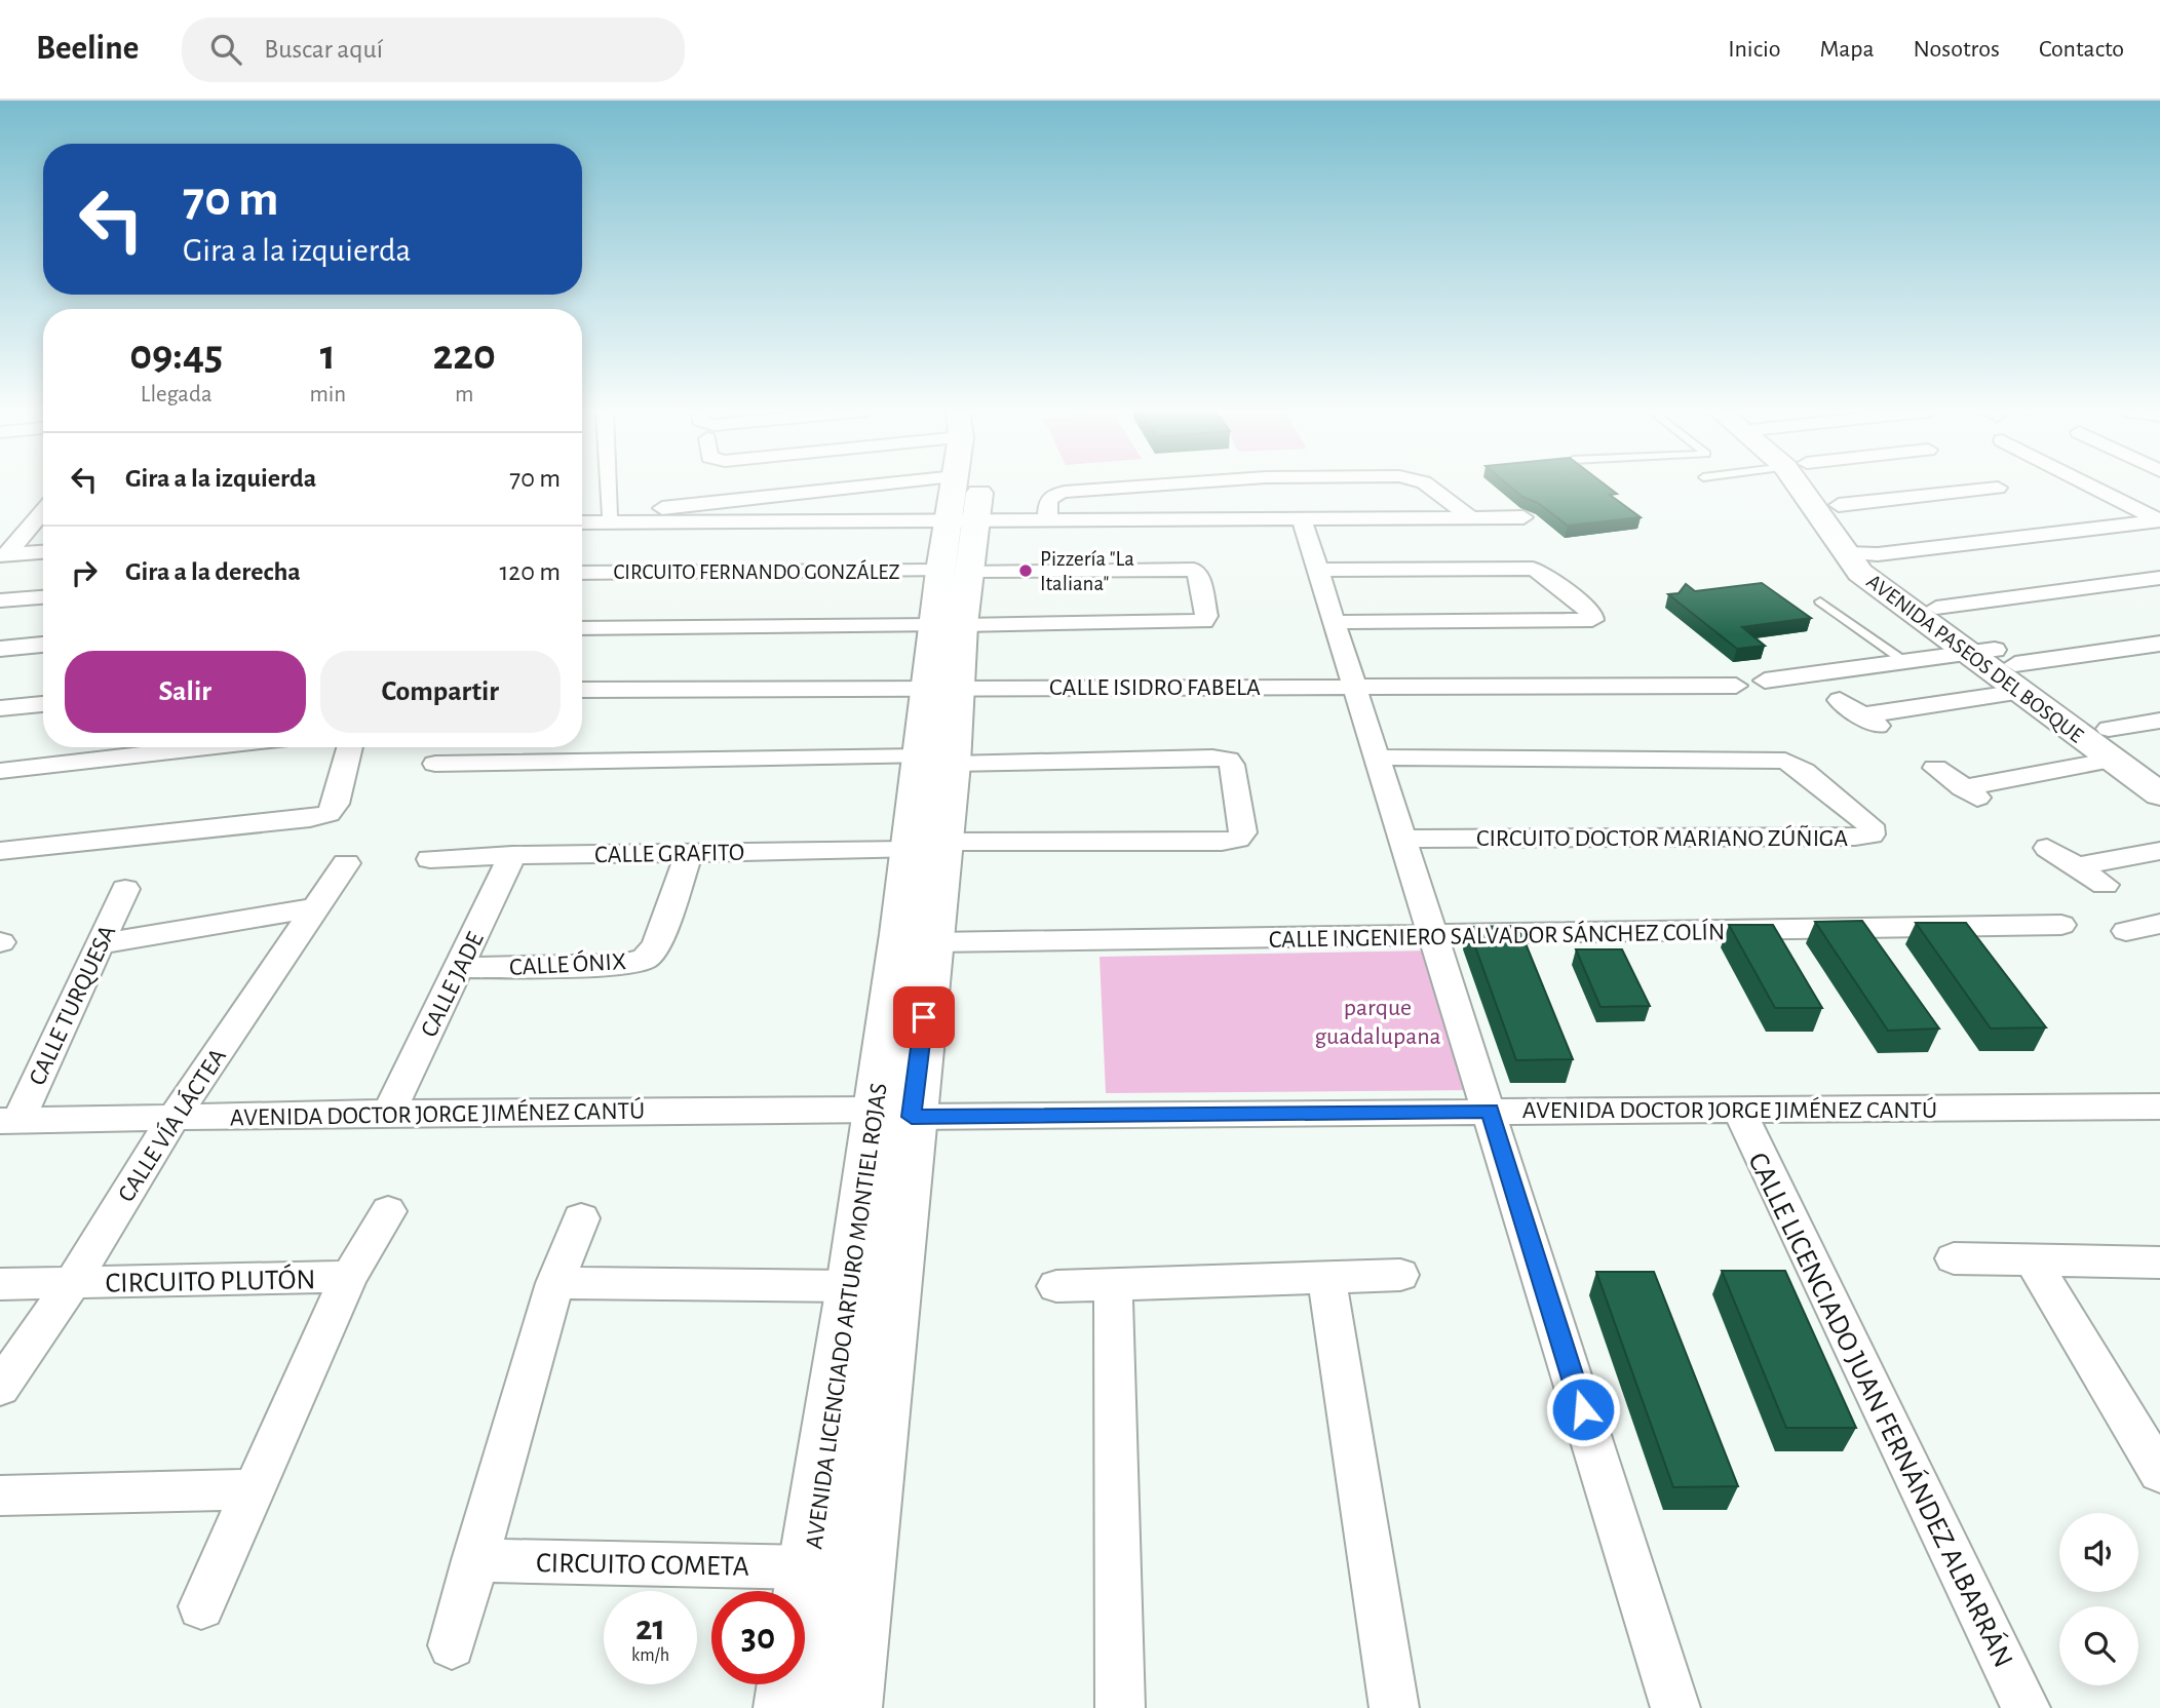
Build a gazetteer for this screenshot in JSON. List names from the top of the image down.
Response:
{
  "streets": {
    "main road": ["AVENIDA PASEOS DEL BOSQUE", "AVENIDA LICENCIADO ARTURO MONTIEL ROJAS"],
    "street": [
      "CIRCUITO FERNANDO GONZÁLEZ",
      "CALLE ISIDRO FABELA",
      "CIRCUITO DOCTOR MARIANO ZÚÑIGA",
      "CALLE GRAFITO",
      "CALLE INGENIERO SALVADOR SÁNCHEZ COLÍN",
      "CALLE ÓNIX",
      "CALLE JADE",
      "CALLE TURQUESA",
      "AVENIDA DOCTOR JORGE JIMÉNEZ CANTÚ",
      "CALLE VÍA LÁCTEA",
      "CIRCUITO PLUTÓN",
      "CALLE LICENCIADO JUAN FERNÁNDEZ ALBARRÁN",
      "CIRCUITO COMETA"
    ]
  },
  "crossings": [
    ["CIRCUITO FERNANDO GONZÁLEZ", "AVENIDA LICENCIADO ARTURO MONTIEL ROJAS"],
    ["CALLE ISIDRO FABELA", "AVENIDA LICENCIADO ARTURO MONTIEL ROJAS"],
    ["CALLE GRAFITO", "CALLE ÓNIX"],
    ["CALLE GRAFITO", "CALLE JADE"],
    ["CALLE GRAFITO", "AVENIDA LICENCIADO ARTURO MONTIEL ROJAS"],
    ["CALLE INGENIERO SALVADOR SÁNCHEZ COLÍN", "AVENIDA LICENCIADO ARTURO MONTIEL ROJAS"],
    ["CALLE ÓNIX", "CALLE JADE"],
    ["CALLE JADE", "AVENIDA DOCTOR JORGE JIMÉNEZ CANTÚ"],
    ["CALLE TURQUESA", "AVENIDA DOCTOR JORGE JIMÉNEZ CANTÚ"],
    ["AVENIDA DOCTOR JORGE JIMÉNEZ CANTÚ", "CALLE VÍA LÁCTEA"],
    ["AVENIDA DOCTOR JORGE JIMÉNEZ CANTÚ", "AVENIDA LICENCIADO ARTURO MONTIEL ROJAS"],
    ["AVENIDA DOCTOR JORGE JIMÉNEZ CANTÚ", "CALLE LICENCIADO JUAN FERNÁNDEZ ALBARRÁN"],
    ["CALLE VÍA LÁCTEA", "CIRCUITO PLUTÓN"],
    ["AVENIDA LICENCIADO ARTURO MONTIEL ROJAS", "CIRCUITO COMETA"]
  ],
  "parks": ["parque guadalupana"],
  "places": ["Pizzería \"La Italiana\""],
  "page": {
    "header": "Beeline",
    "search": "Buscar aquí",
    "nav": [
      "Inicio",
      "Mapa",
      "Nosotros",
      "Contacto"
    ],
    "turn": ["70 m", "Gira a la izquierda"],
    "eta": [
      "09:45",
      "Llegada",
      "1",
      "min",
      "220",
      "m"
    ],
    "list": [
      {
        "name": "Gira a la izquierda",
        "value": "70 m"
      },
      {
        "name": "Gira a la derecha",
        "value": "120 m"
      }
    ],
    "buttons": ["Salir", "Compartir"],
    "speed": "21 km/h",
    "limit": "30"
  }
}
